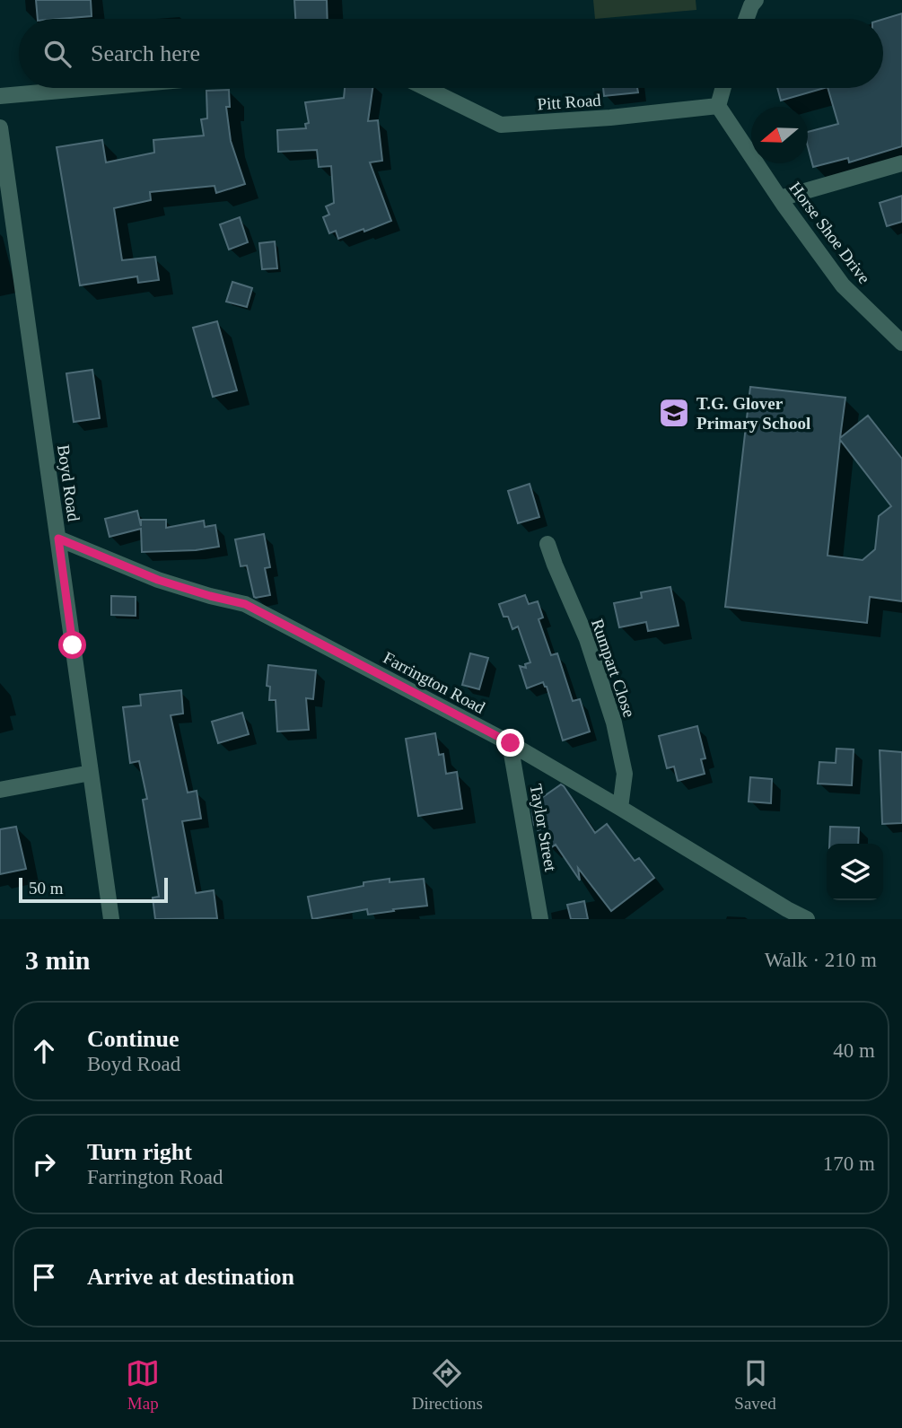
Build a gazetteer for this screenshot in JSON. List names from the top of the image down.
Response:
{
  "streets": {
    "street": [
      "Pitt Road",
      "Horse Shoe Drive",
      "Boyd Road",
      "Rumpart Close",
      "Farrington Road",
      "Taylor Street"
    ]
  },
  "crossings": [
    ["Pitt Road", "Horse Shoe Drive"],
    ["Boyd Road", "Farrington Road"],
    ["Rumpart Close", "Farrington Road"],
    ["Farrington Road", "Taylor Street"]
  ],
  "places": {
    "school or university": ["T.G. Glover Primary School"]
  },
  "scale_bar": "50 m",
  "north": "left",
  "page": {
    "search": "Search here",
    "scale": "50 m",
    "heading": ["3 min", "Walk · 210 m"],
    "list": [
      ["Continue", "Boyd Road", "40 m"],
      ["Turn right", "Farrington Road", "170 m"],
      "Arrive at destination"
    ],
    "nav": ["Map", "Directions", "Saved"]
  }
}
